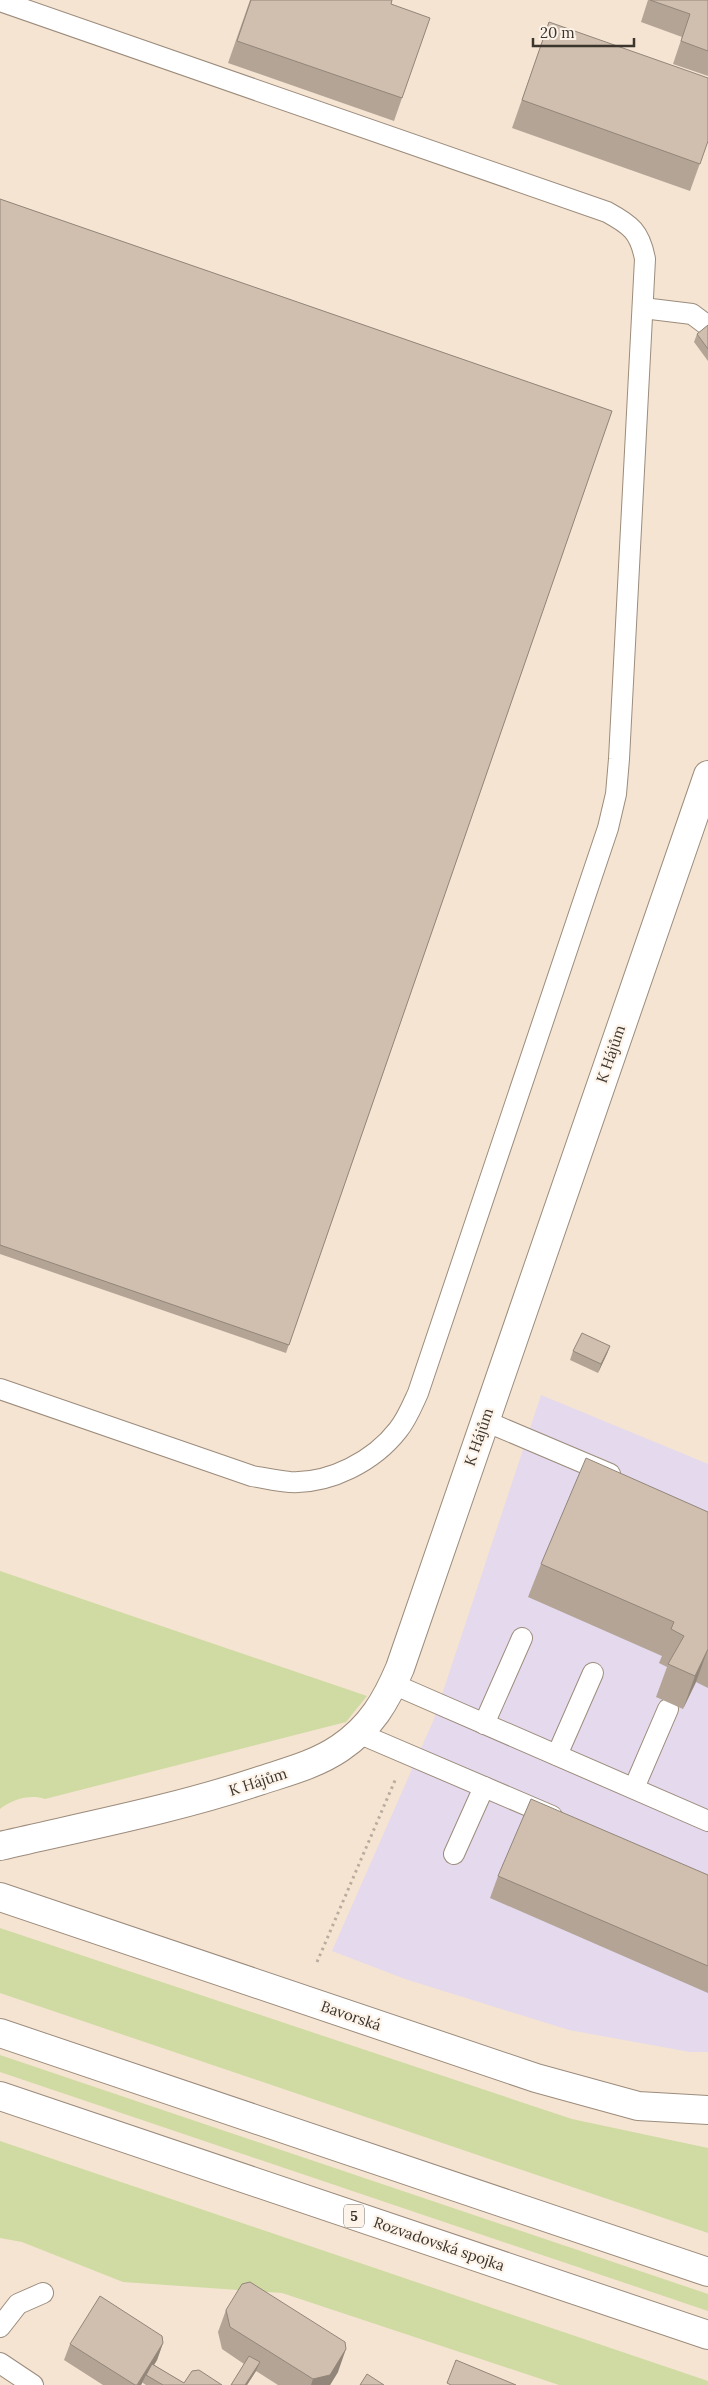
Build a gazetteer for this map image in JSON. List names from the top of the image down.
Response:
{
  "streets": {
    "main road": [
      "K Hájům",
      "Bavorská",
      "5",
      "Rozvadovská spojka"
    ]
  },
  "scale_bar": "20 m"
}
